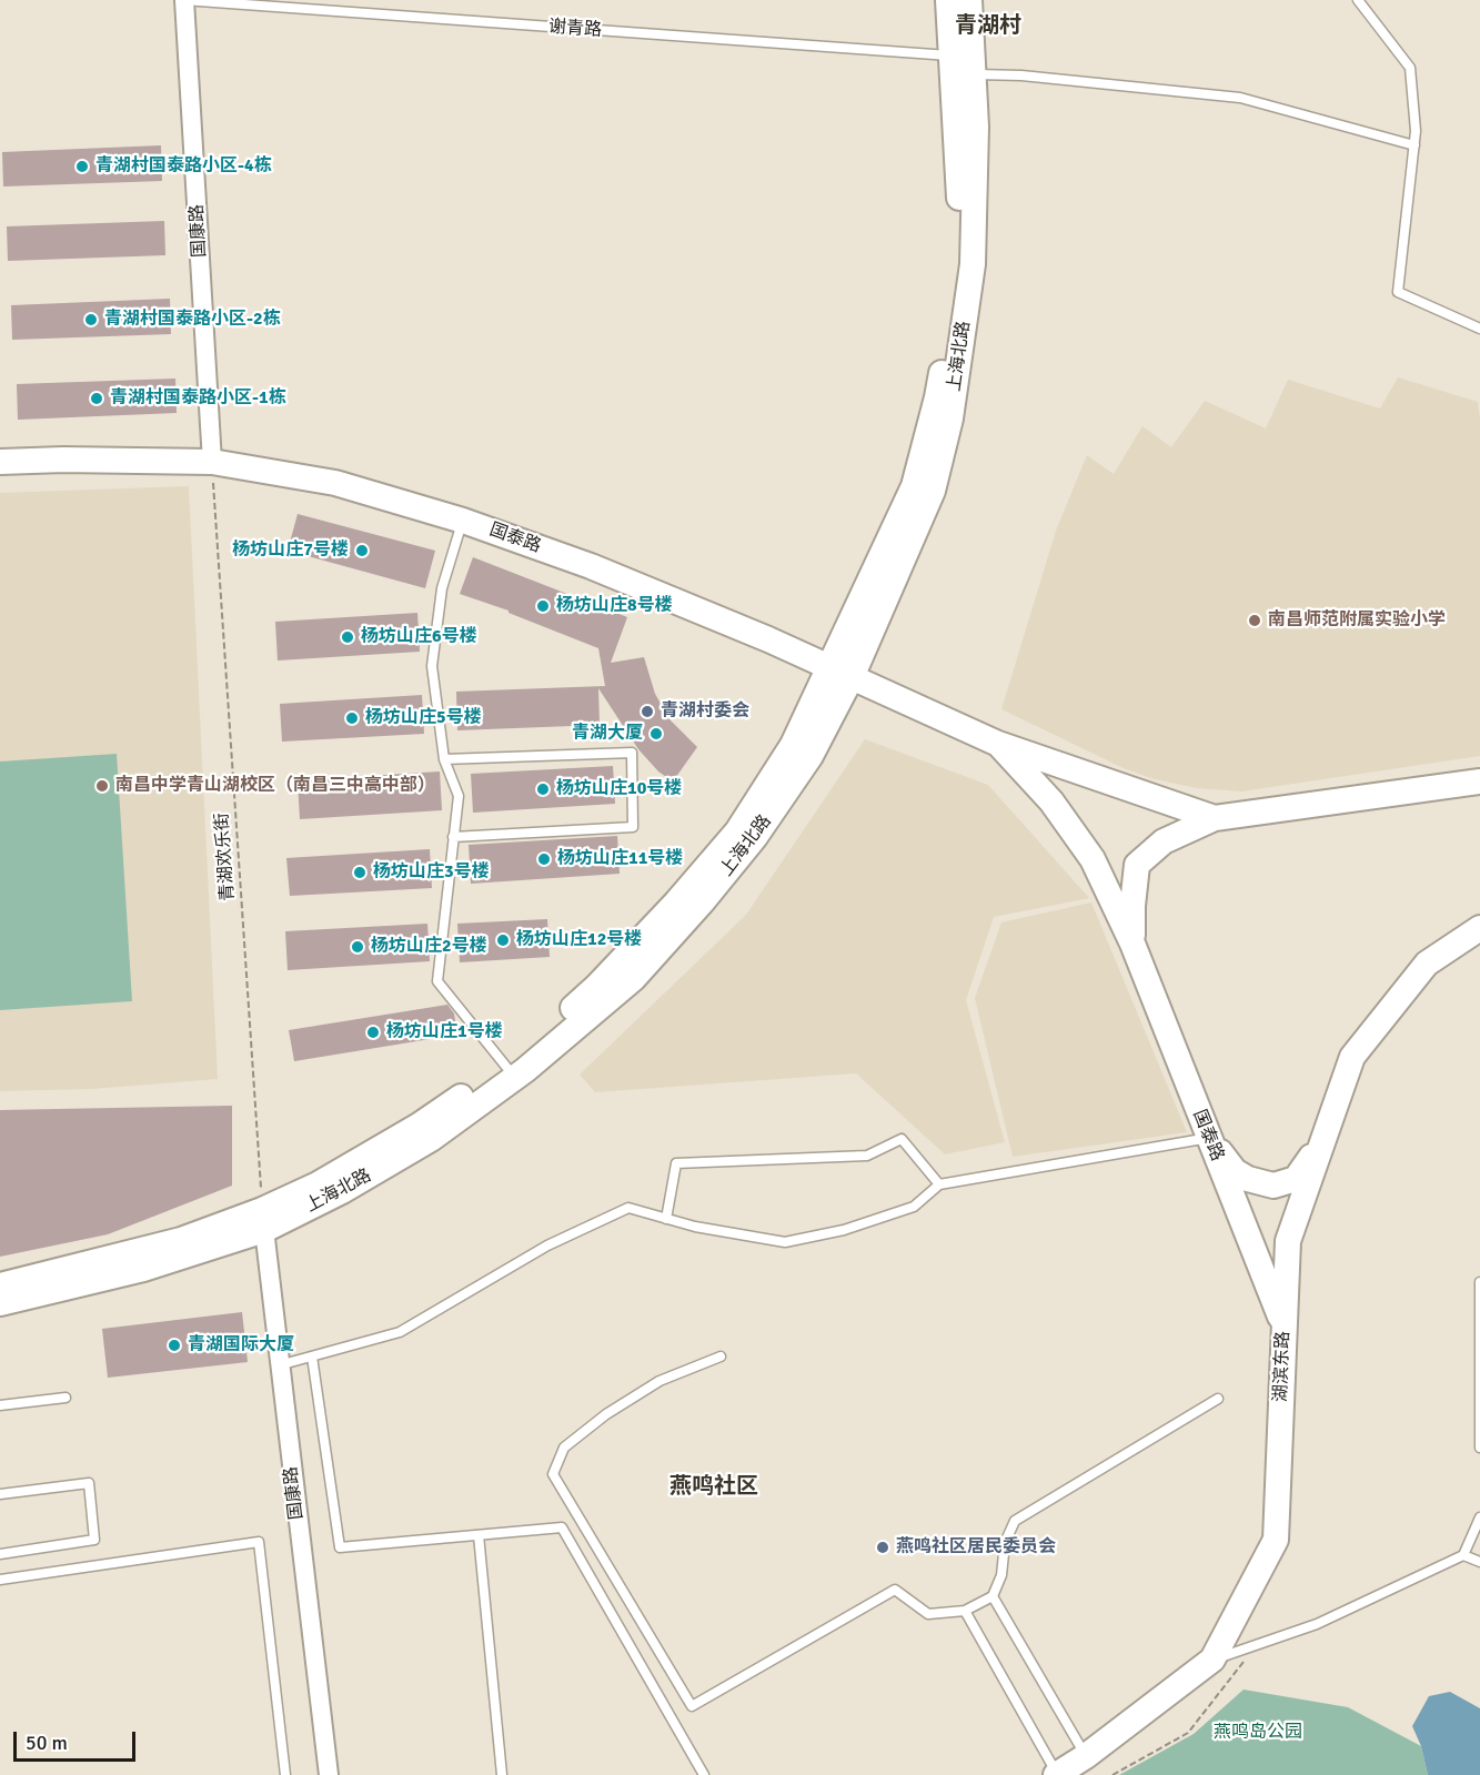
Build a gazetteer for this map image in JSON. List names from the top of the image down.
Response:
{
  "streets": {
    "street": [
      "国康路",
      "上海北路",
      "国泰路",
      "湖滨东路"
    ],
    "lane": ["谢青路"],
    "path": ["青湖欢乐街"]
  },
  "crossings": [
    ["谢青路", "国康路"],
    ["谢青路", "上海北路"],
    ["国康路", "上海北路"],
    ["国康路", "国泰路"],
    ["国康路", "青湖欢乐街"],
    ["上海北路", "国泰路"],
    ["上海北路", "青湖欢乐街"],
    ["国泰路", "青湖欢乐街"],
    ["国泰路", "湖滨东路"]
  ],
  "districts": ["青湖村", "燕鸣社区"],
  "parks": ["燕鸣岛公园"],
  "places": [
    "青湖村国泰路小区-4栋",
    "青湖村国泰路小区-2栋",
    "青湖村国泰路小区-1栋",
    "杨坊山庄7号楼",
    "杨坊山庄8号楼",
    "南昌师范附属实验小学",
    "杨坊山庄6号楼",
    "青湖村委会",
    "杨坊山庄5号楼",
    "青湖大厦",
    "南昌中学青山湖校区（南昌三中高中部）",
    "杨坊山庄10号楼",
    "杨坊山庄11号楼",
    "杨坊山庄3号楼",
    "杨坊山庄12号楼",
    "杨坊山庄2号楼",
    "杨坊山庄1号楼",
    "青湖国际大厦",
    "燕鸣社区居民委员会"
  ],
  "scale_bar": "50 m"
}
